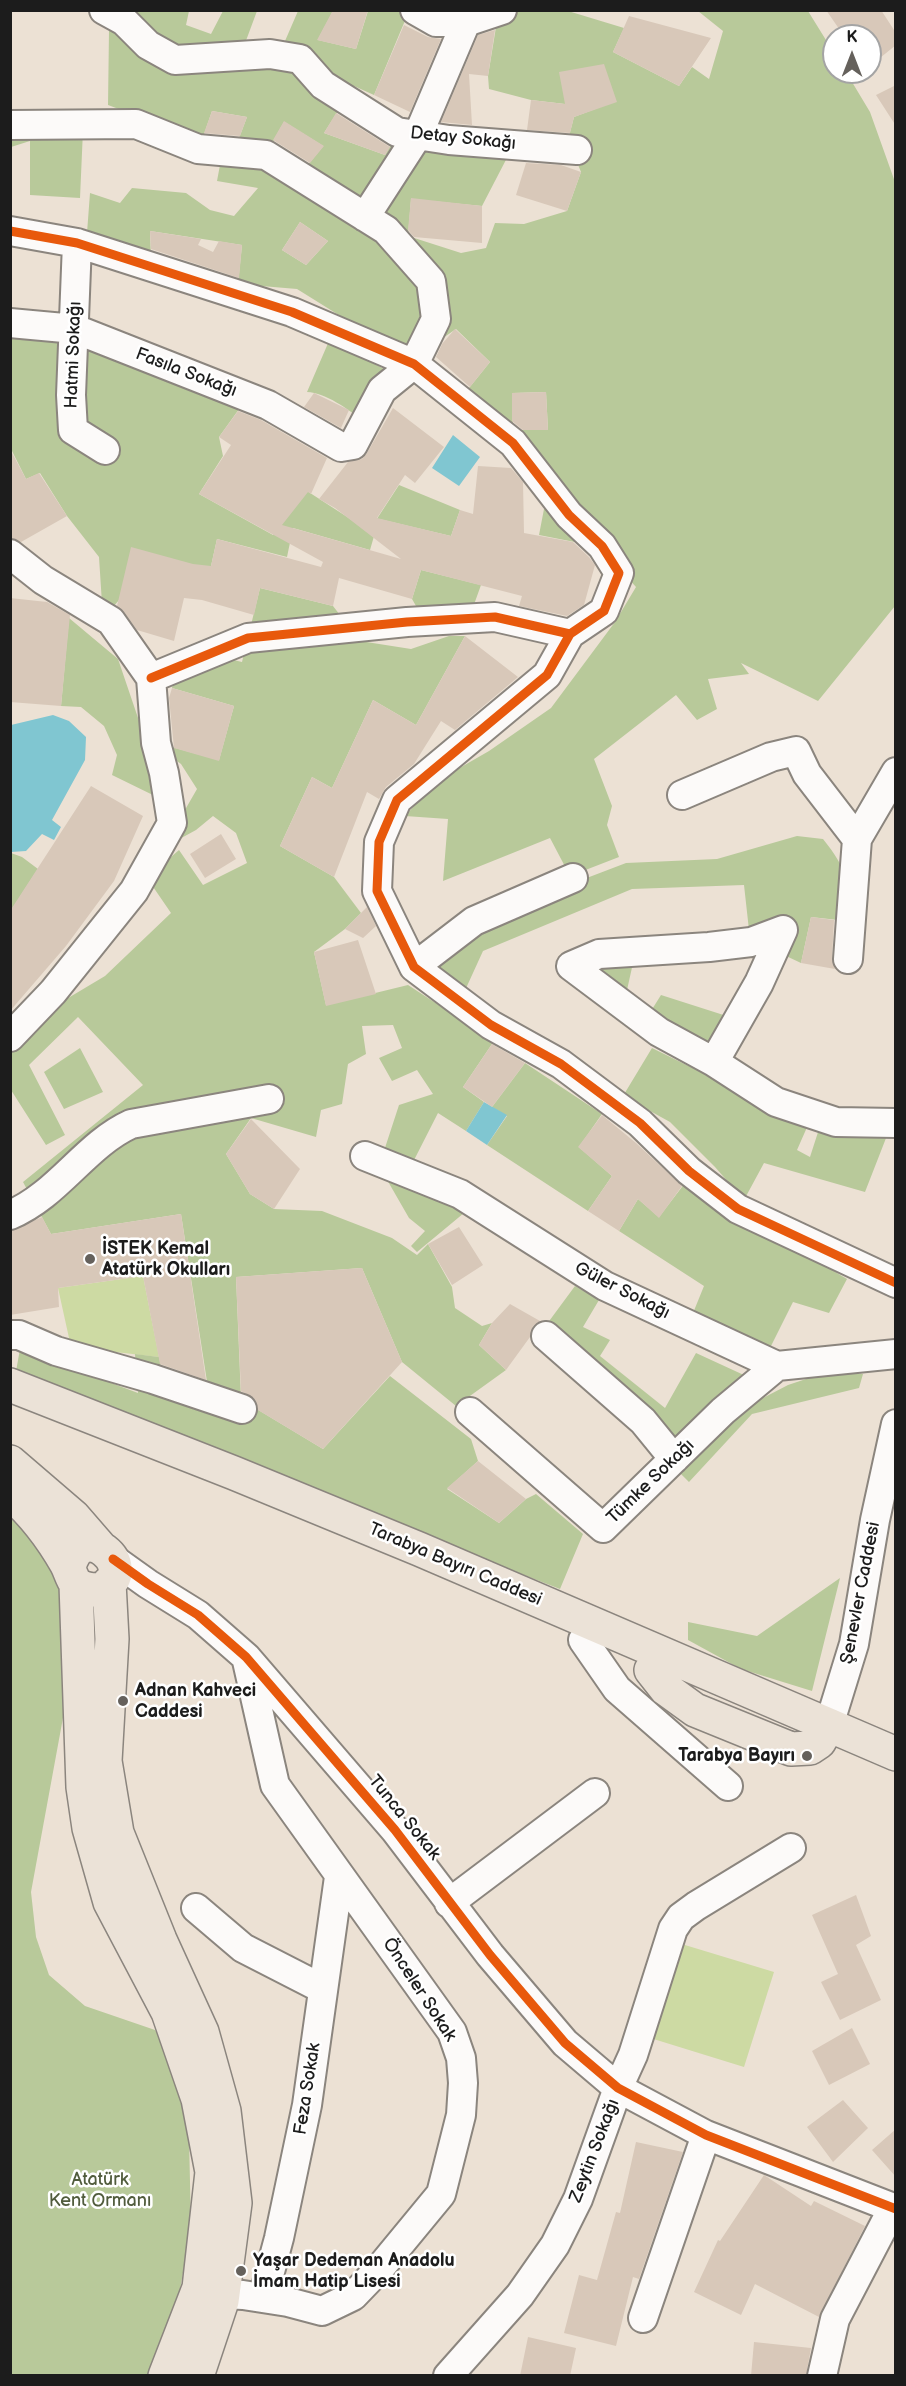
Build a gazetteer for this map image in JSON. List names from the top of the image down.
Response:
{
  "streets": {
    "main road": ["Tarabya Bayırı Caddesi"],
    "street": [
      "Detay Sokağı",
      "Hatmi Sokağı",
      "Fasıla Sokağı",
      "Güler Sokağı",
      "Tümke Sokağı",
      "Şenevler Caddesi",
      "Tunca Sokak",
      "Önceler Sokak",
      "Feza Sokak",
      "Zeytin Sokağı"
    ]
  },
  "crossings": [
    ["Hatmi Sokağı", "Fasıla Sokağı"],
    ["Güler Sokağı", "Tümke Sokağı"],
    ["Tarabya Bayırı Caddesi", "Şenevler Caddesi"],
    ["Tunca Sokak", "Önceler Sokak"],
    ["Tunca Sokak", "Zeytin Sokağı"],
    ["Önceler Sokak", "Feza Sokak"]
  ],
  "parks": ["Atatürk Kent Ormanı"],
  "places": [
    "İSTEK Kemal Atatürk Okulları",
    "Adnan Kahveci Caddesi",
    "Tarabya Bayırı",
    "Yaşar Dedeman Anadolu İmam Hatip Lisesi"
  ],
  "north": "top"
}
